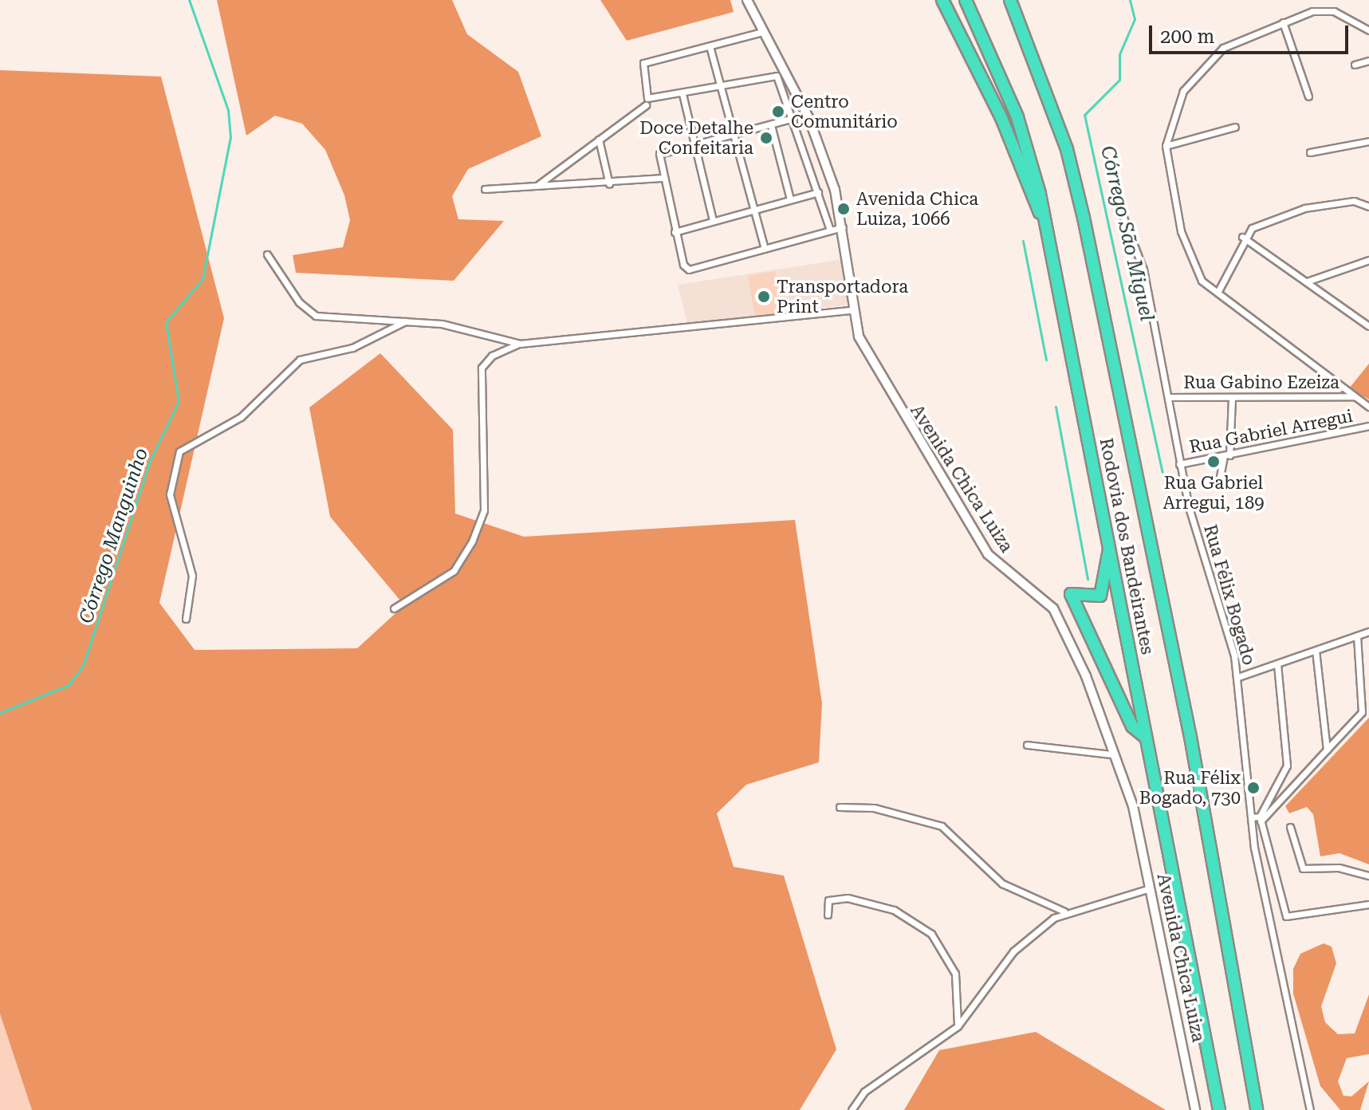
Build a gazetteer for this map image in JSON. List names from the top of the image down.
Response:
{
  "streets": {
    "highway": ["Rodovia dos Bandeirantes"],
    "main road": ["Avenida Chica Luiza"],
    "street": ["Rua Gabino Ezeiza", "Rua Gabriel Arregui", "Rua Félix Bogado"]
  },
  "crossings": [
    ["Rua Gabino Ezeiza", "Rua Félix Bogado"],
    ["Rua Gabriel Arregui", "Rua Félix Bogado"]
  ],
  "water": ["Córrego São Miguel", "Córrego Manguinho"],
  "places": [
    "Centro Comunitário",
    "Doce Detalhe Confeitaria",
    "Avenida Chica Luiza, 1066",
    "Transportadora Print",
    "Rua Gabriel Arregui, 189",
    "Rua Félix Bogado, 730"
  ],
  "scale_bar": "200 m"
}
